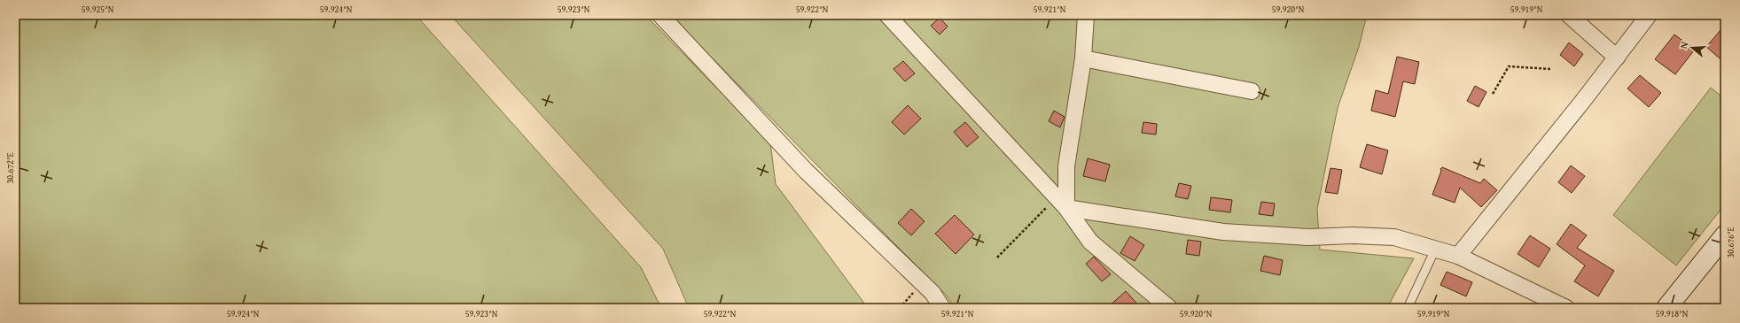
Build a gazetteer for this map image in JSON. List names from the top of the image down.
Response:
{
  "north": "left",
  "coordinates": [
    "59.925°N",
    "59.924°N",
    "59.923°N",
    "59.922°N",
    "59.921°N",
    "59.920°N",
    "59.919°N",
    "30.672°E",
    "30.676°E",
    "59.918°N"
  ]
}
